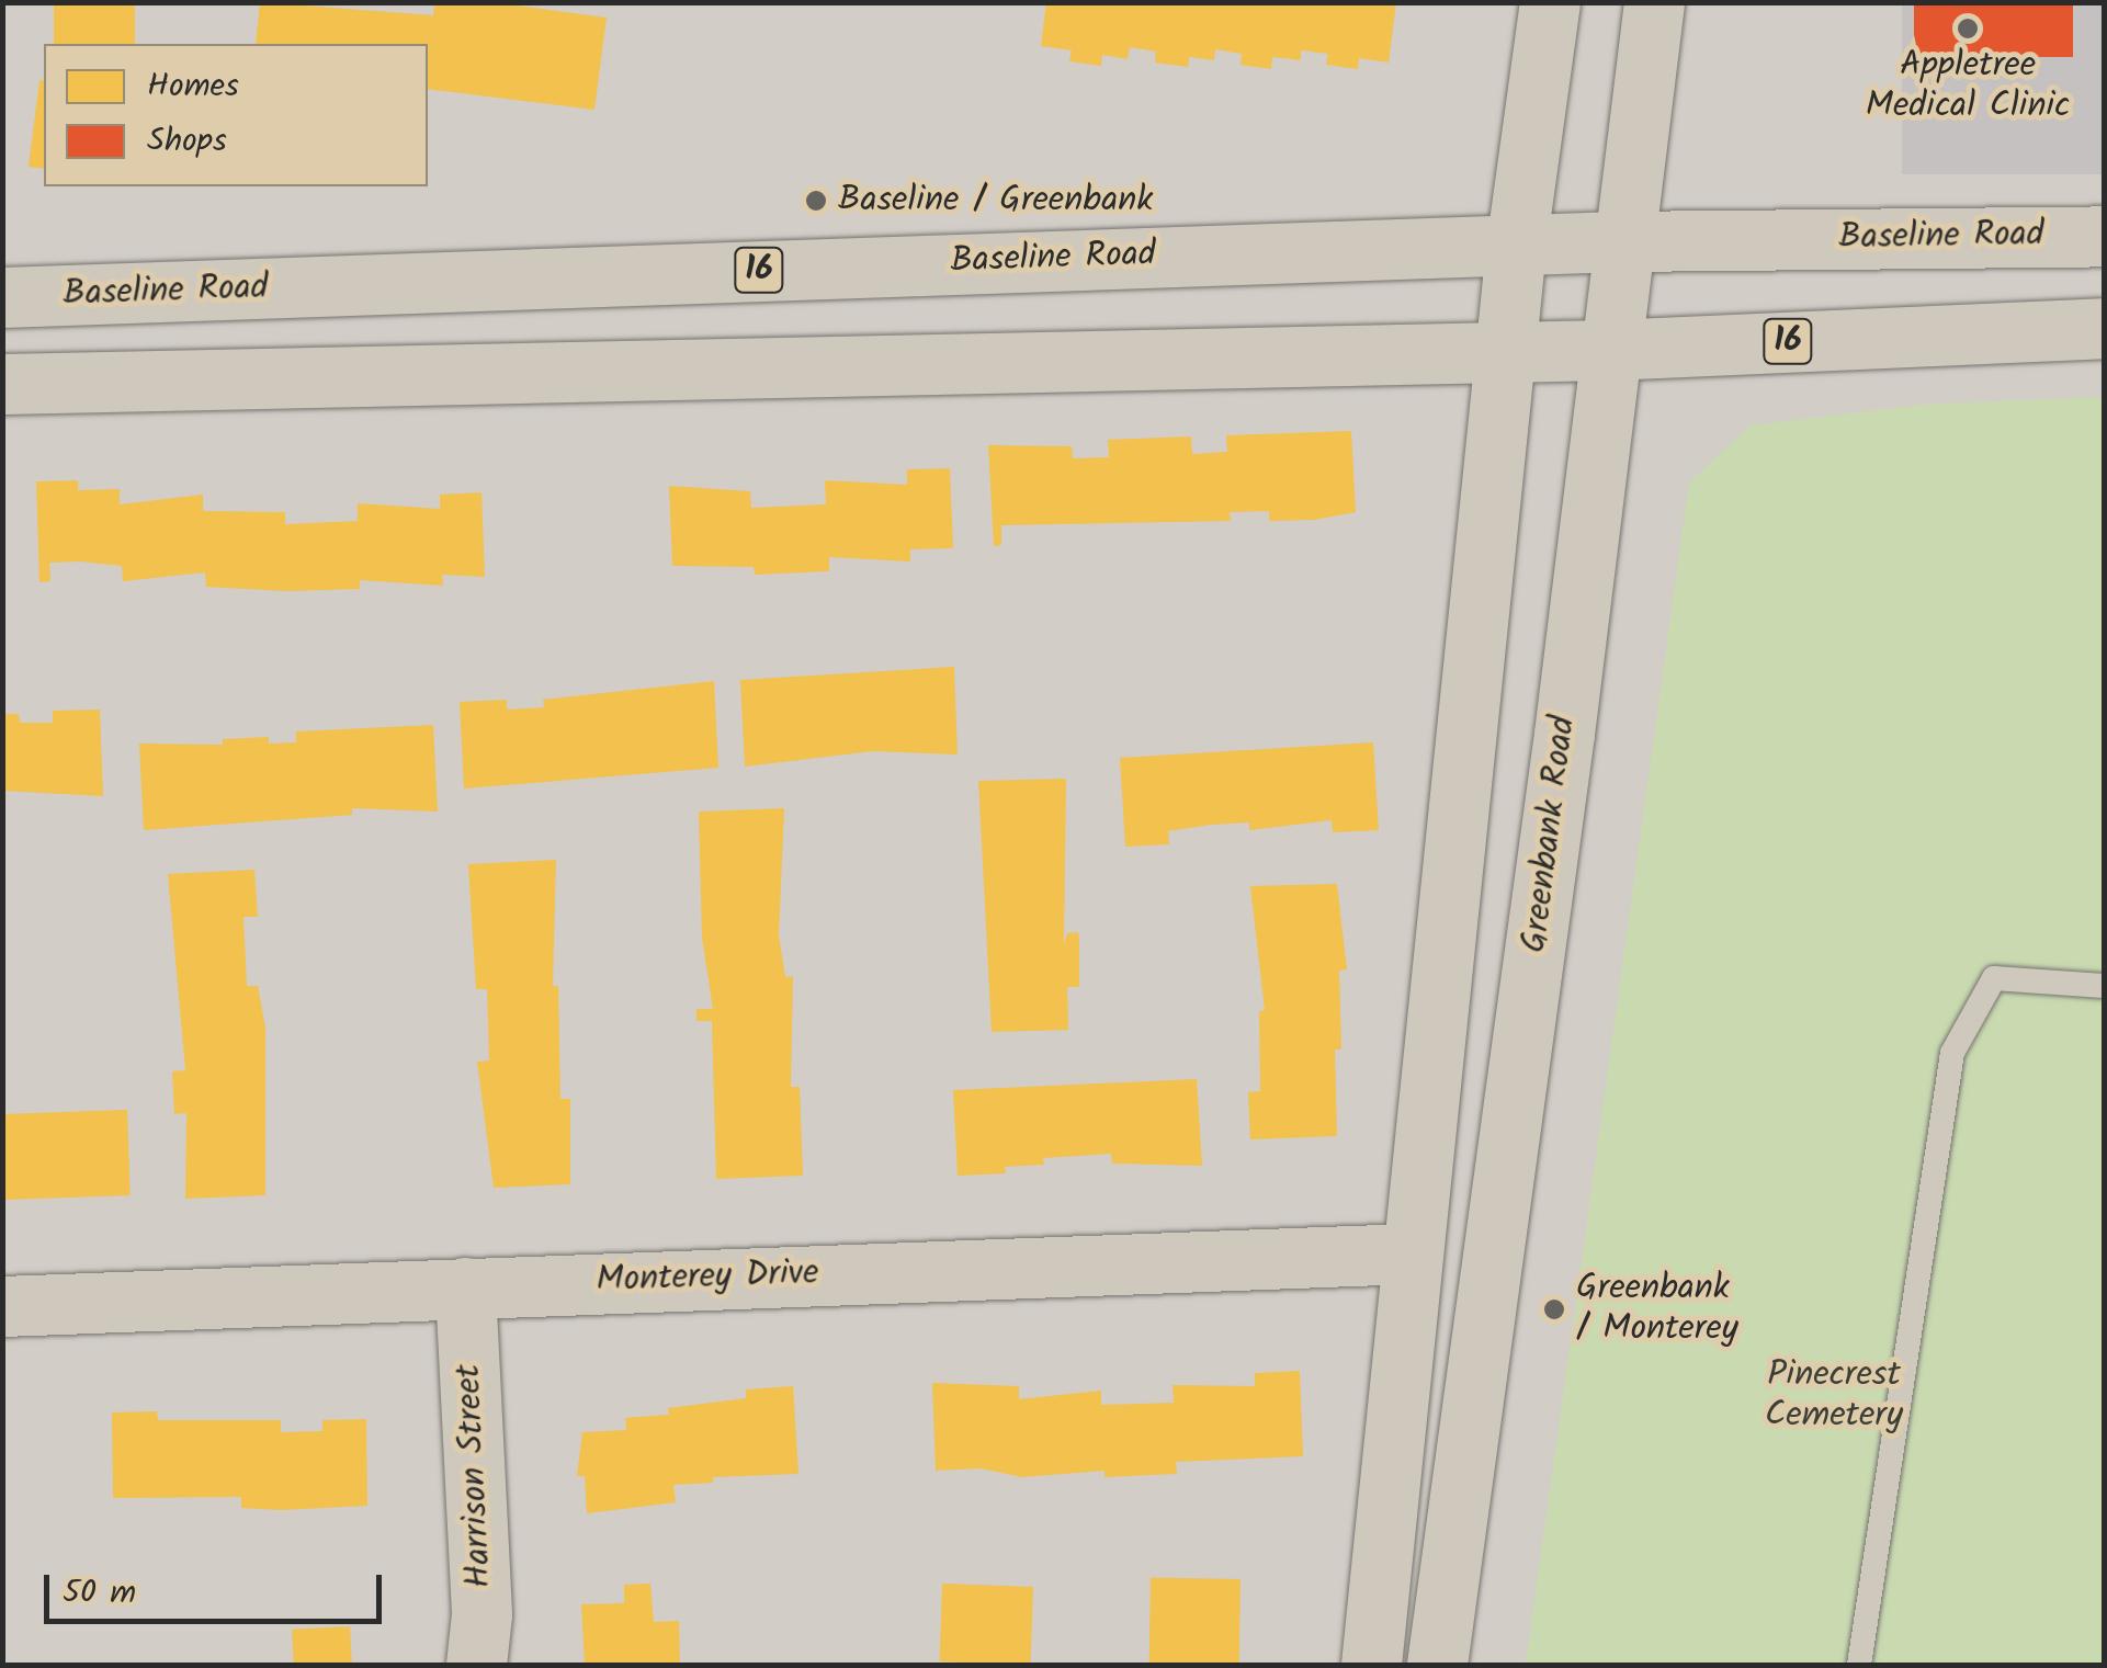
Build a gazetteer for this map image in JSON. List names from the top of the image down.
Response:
{
  "streets": {
    "main road": [
      "Baseline Road",
      "16",
      "Greenbank Road",
      "Monterey Drive",
      "Harrison Street"
    ]
  },
  "crossings": [
    ["Baseline Road", "Greenbank Road"],
    ["16", "Greenbank Road"],
    ["Monterey Drive", "Harrison Street"]
  ],
  "parks": ["Pinecrest Cemetery"],
  "places": ["Appletree Medical Clinic", "Baseline / Greenbank", "Greenbank / Monterey"],
  "legend": ["Homes", "Shops"],
  "scale_bar": "50 m"
}
